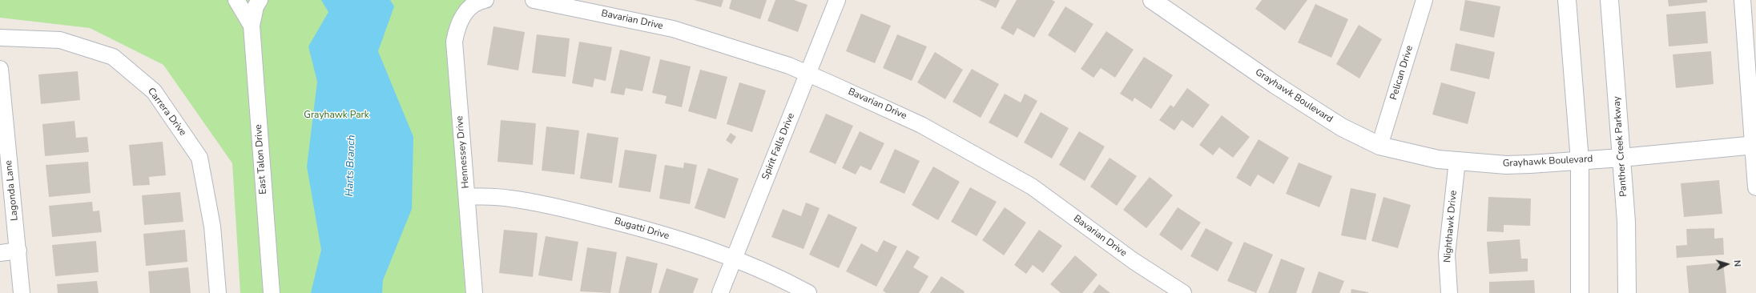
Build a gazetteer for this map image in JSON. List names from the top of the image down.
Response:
{
  "streets": {
    "street": [
      "Bavarian Drive",
      "Pelican Drive",
      "Grayhawk Boulevard",
      "Carrera Drive",
      "Spirit Falls Drive",
      "Panther Creek Parkway",
      "Hennessey Drive",
      "East Talon Drive",
      "Lagonda Lane",
      "Nighthawk Drive",
      "Bugatti Drive"
    ]
  },
  "crossings": [
    ["Bavarian Drive", "Spirit Falls Drive"],
    ["Pelican Drive", "Grayhawk Boulevard"],
    ["Grayhawk Boulevard", "Panther Creek Parkway"],
    ["Grayhawk Boulevard", "Nighthawk Drive"],
    ["Spirit Falls Drive", "Bugatti Drive"],
    ["Hennessey Drive", "Bugatti Drive"]
  ],
  "water": ["Harts Branch"],
  "parks": ["Grayhawk Park"],
  "north": "right"
}
